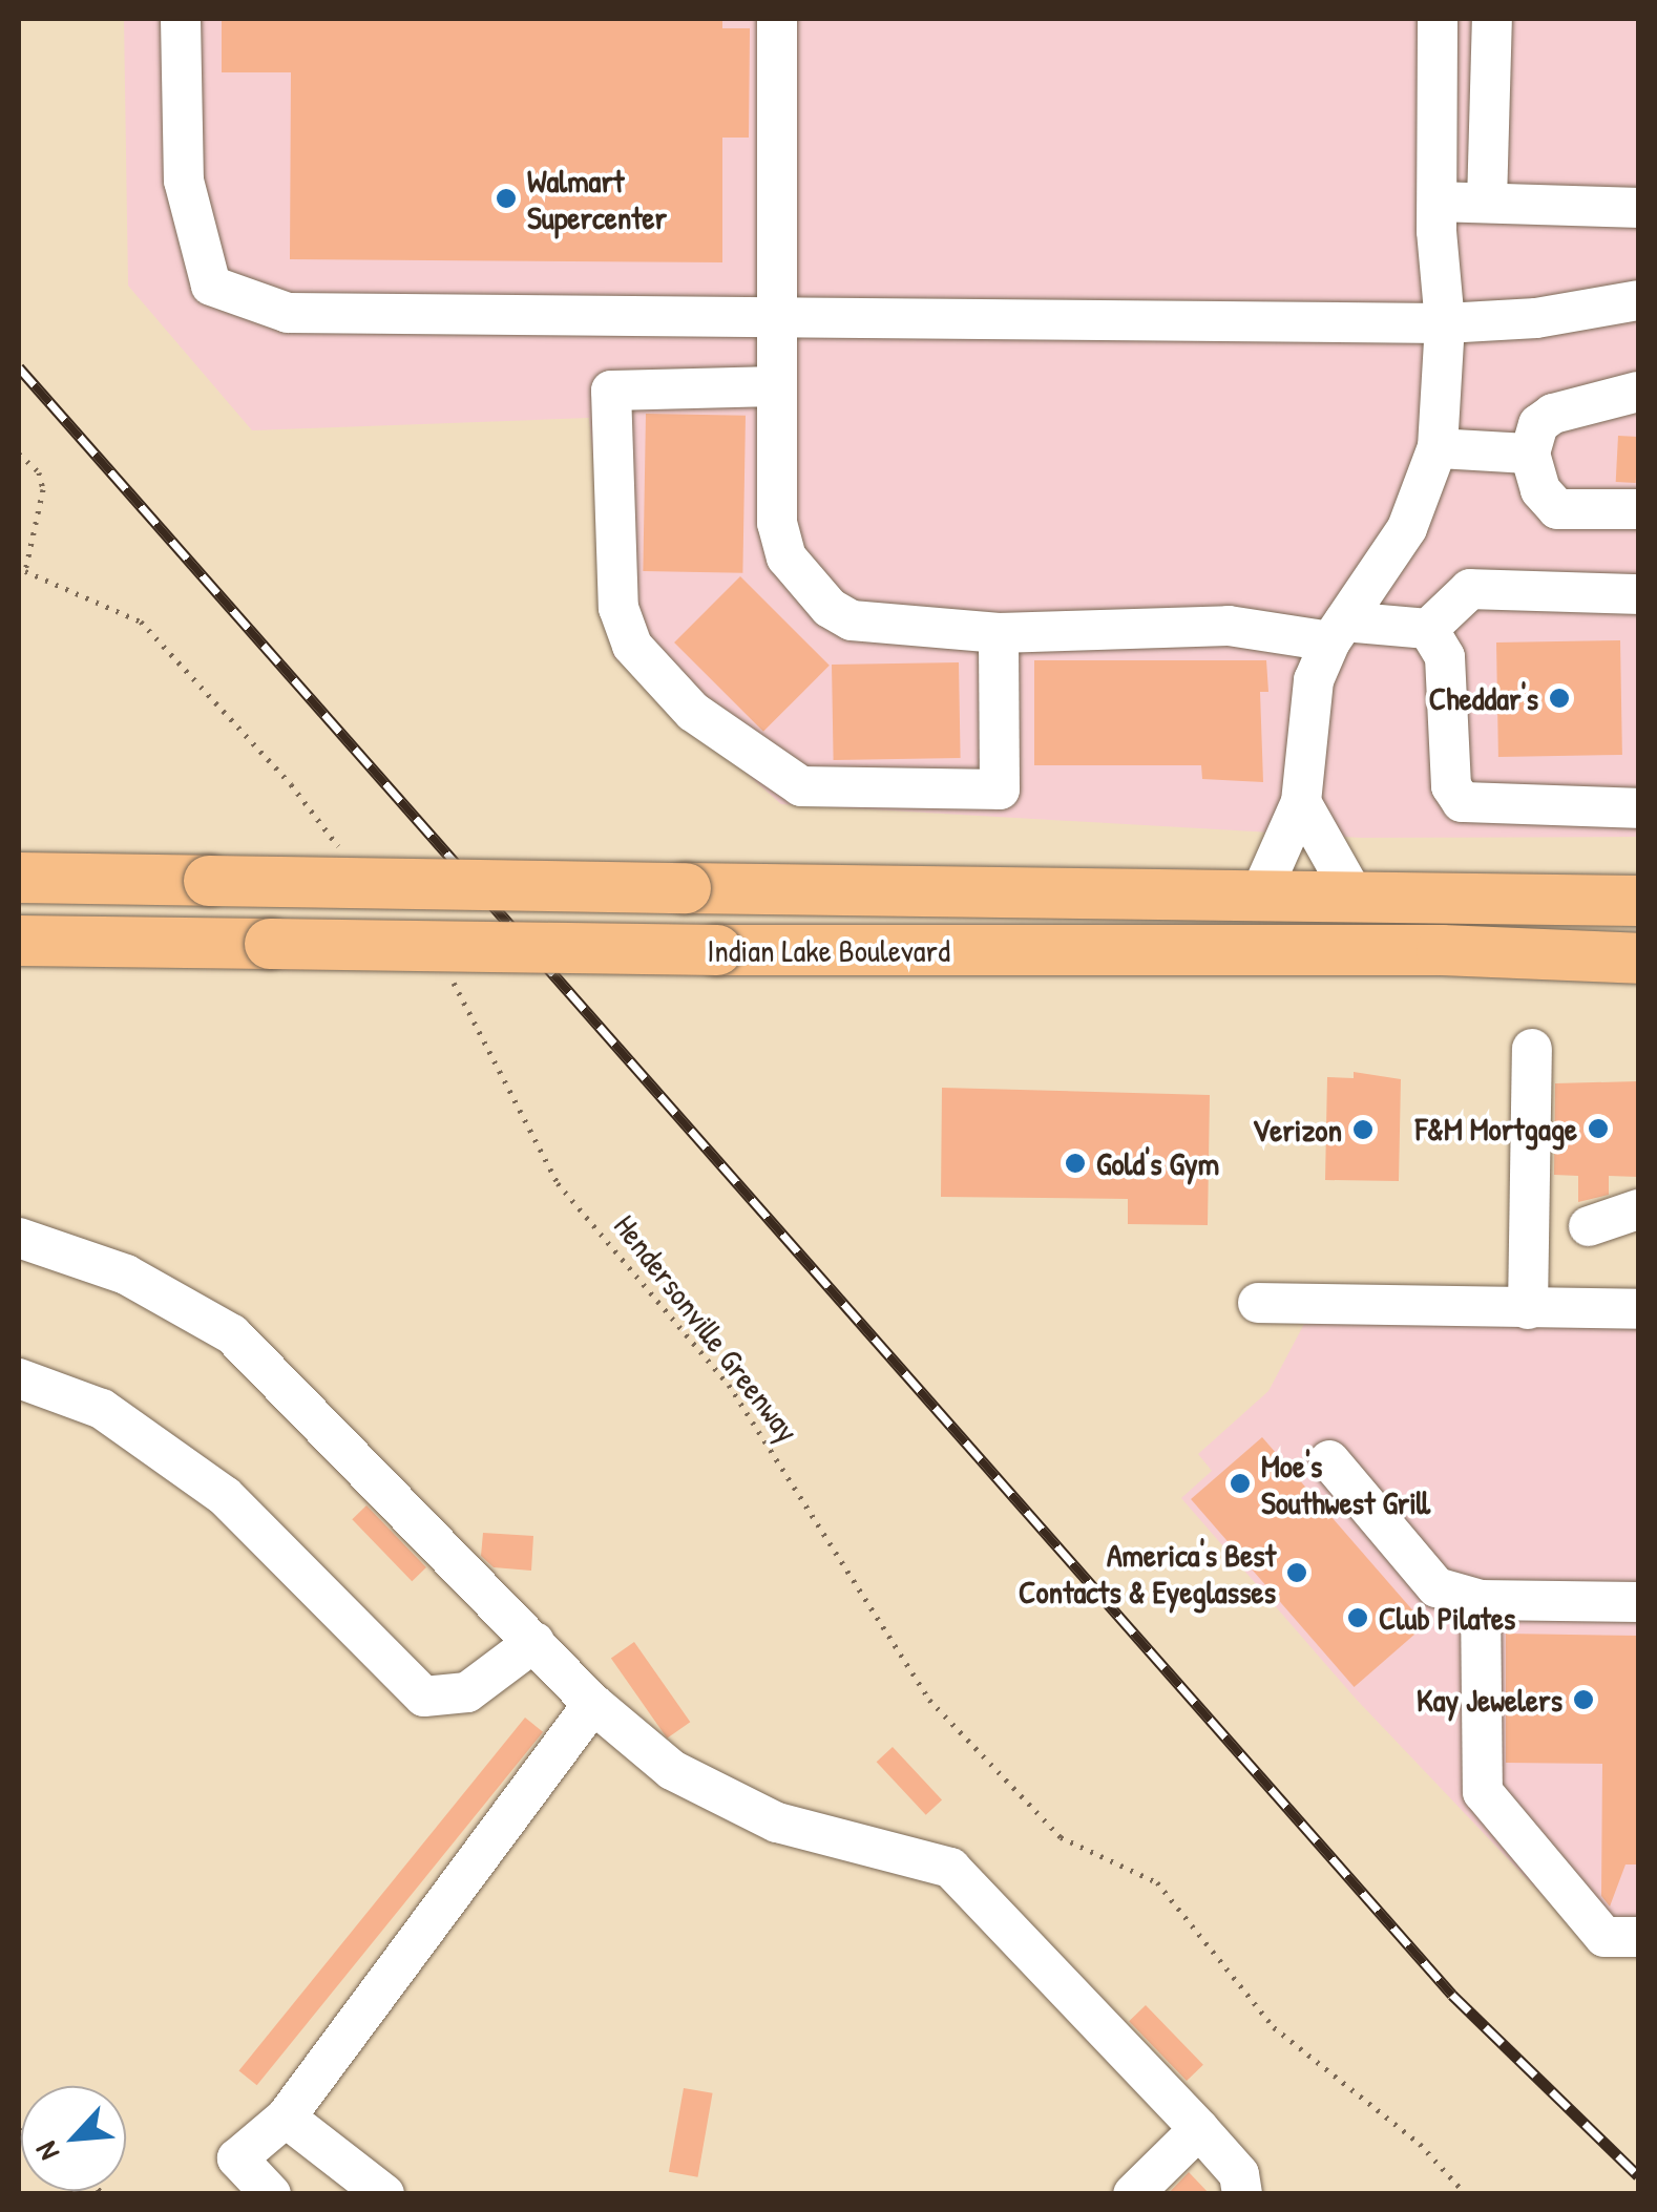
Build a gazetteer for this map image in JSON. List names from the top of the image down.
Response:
{
  "streets": {
    "main road": ["Indian Lake Boulevard"],
    "path": ["Hendersonville Greenway"]
  },
  "places": [
    "Walmart Supercenter",
    "Cheddar's",
    "F&M Mortgage",
    "Verizon",
    "Gold's Gym",
    "Moe's Southwest Grill",
    "America's Best Contacts & Eyeglasses",
    "Club Pilates",
    "Kay Jewelers"
  ],
  "north": "bottom left"
}
